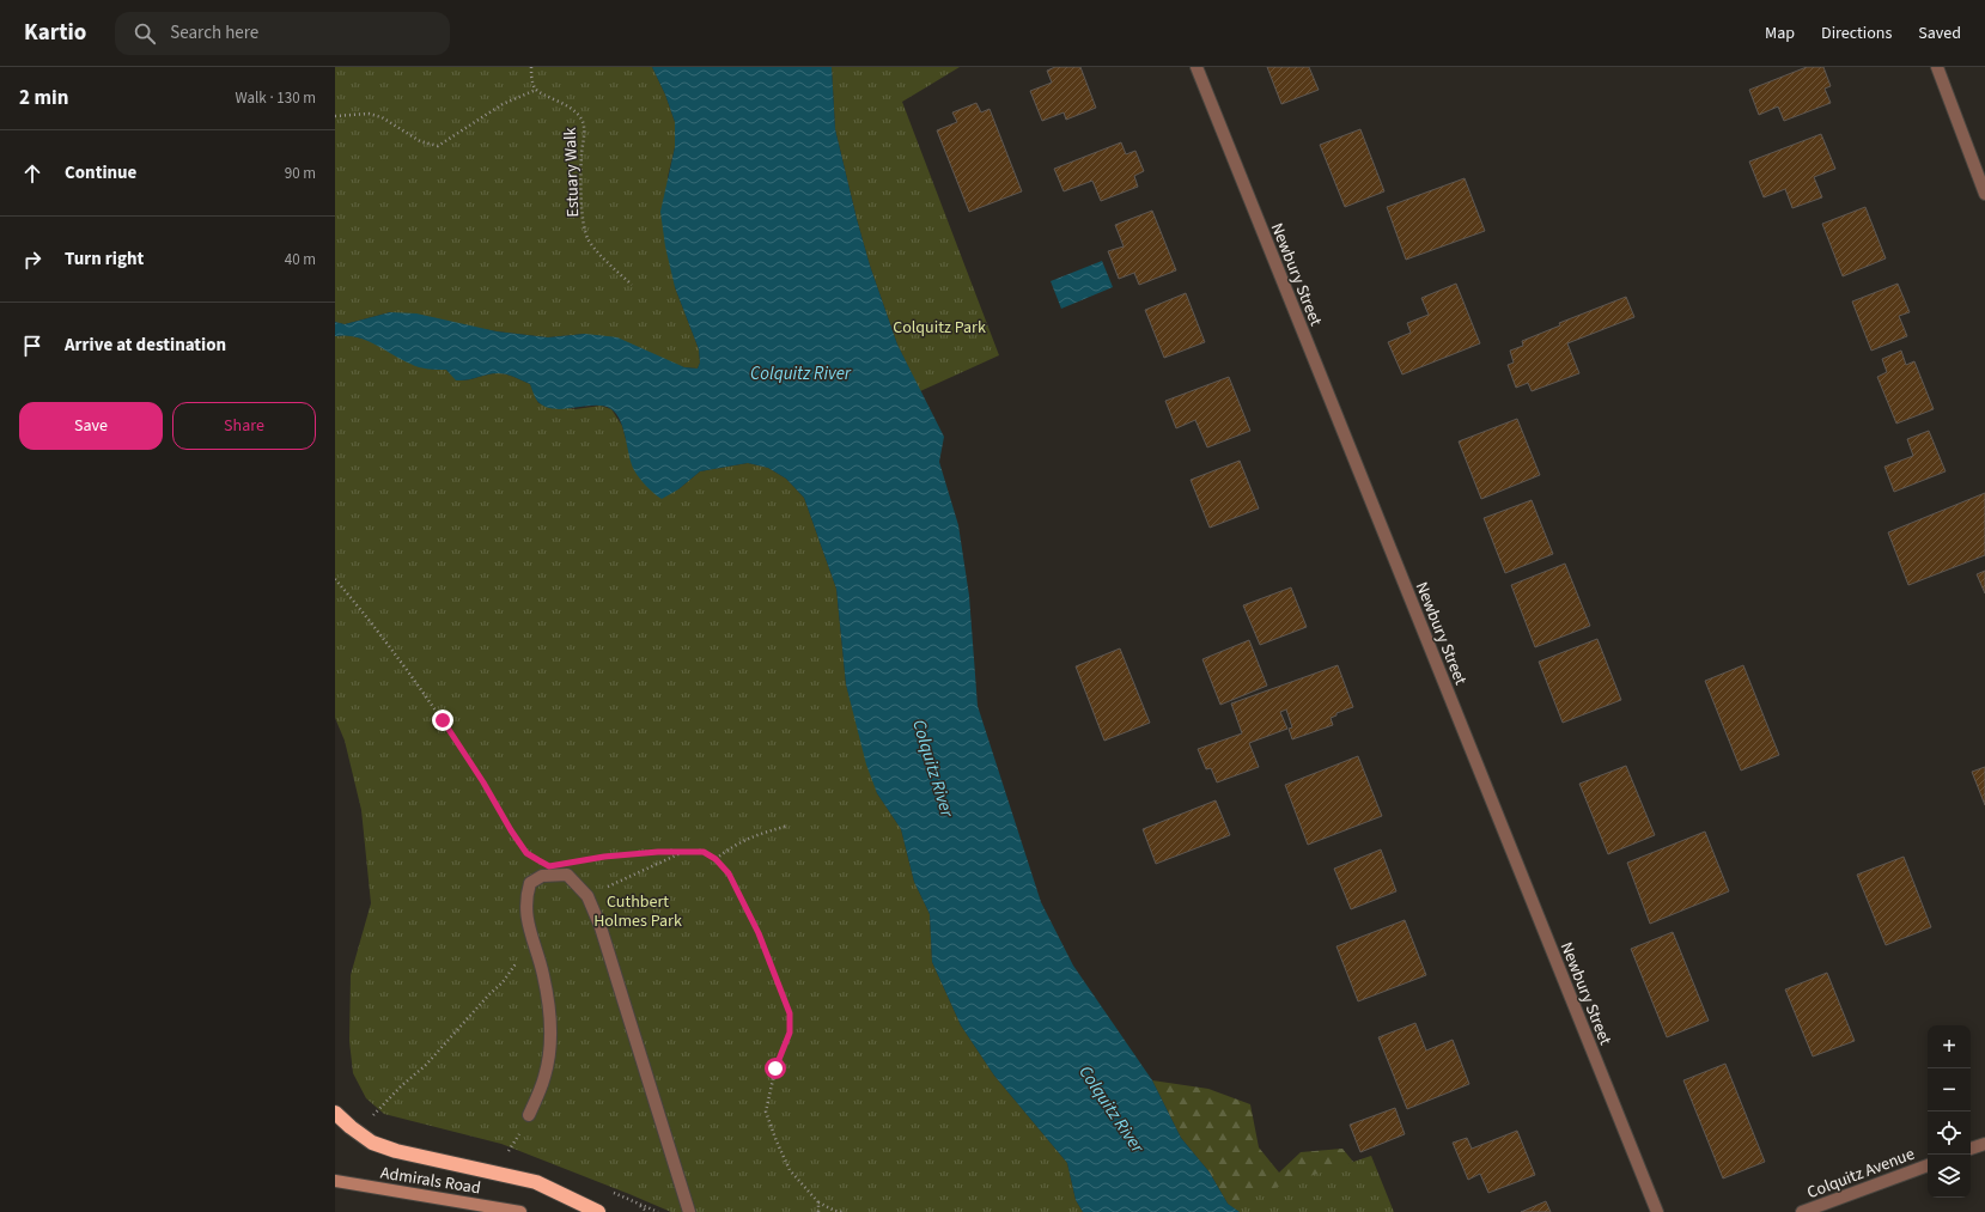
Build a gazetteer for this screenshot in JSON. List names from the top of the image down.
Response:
{
  "streets": {
    "main road": ["Admirals Road"],
    "street": ["Newbury Street", "Colquitz Avenue"],
    "path": ["Estuary Walk"]
  },
  "water": ["Colquitz River"],
  "parks": ["Colquitz Park", "Cuthbert Holmes Park"],
  "page": {
    "header": "Kartio",
    "search": "Search here",
    "nav": ["Map", "Directions", "Saved"],
    "heading": ["2 min", "Walk · 130 m"],
    "list": [
      ["Continue", "90 m"],
      ["Turn right", "40 m"],
      "Arrive at destination"
    ],
    "buttons": ["Save", "Share"],
    "map_buttons": ["+", "−"]
  }
}
